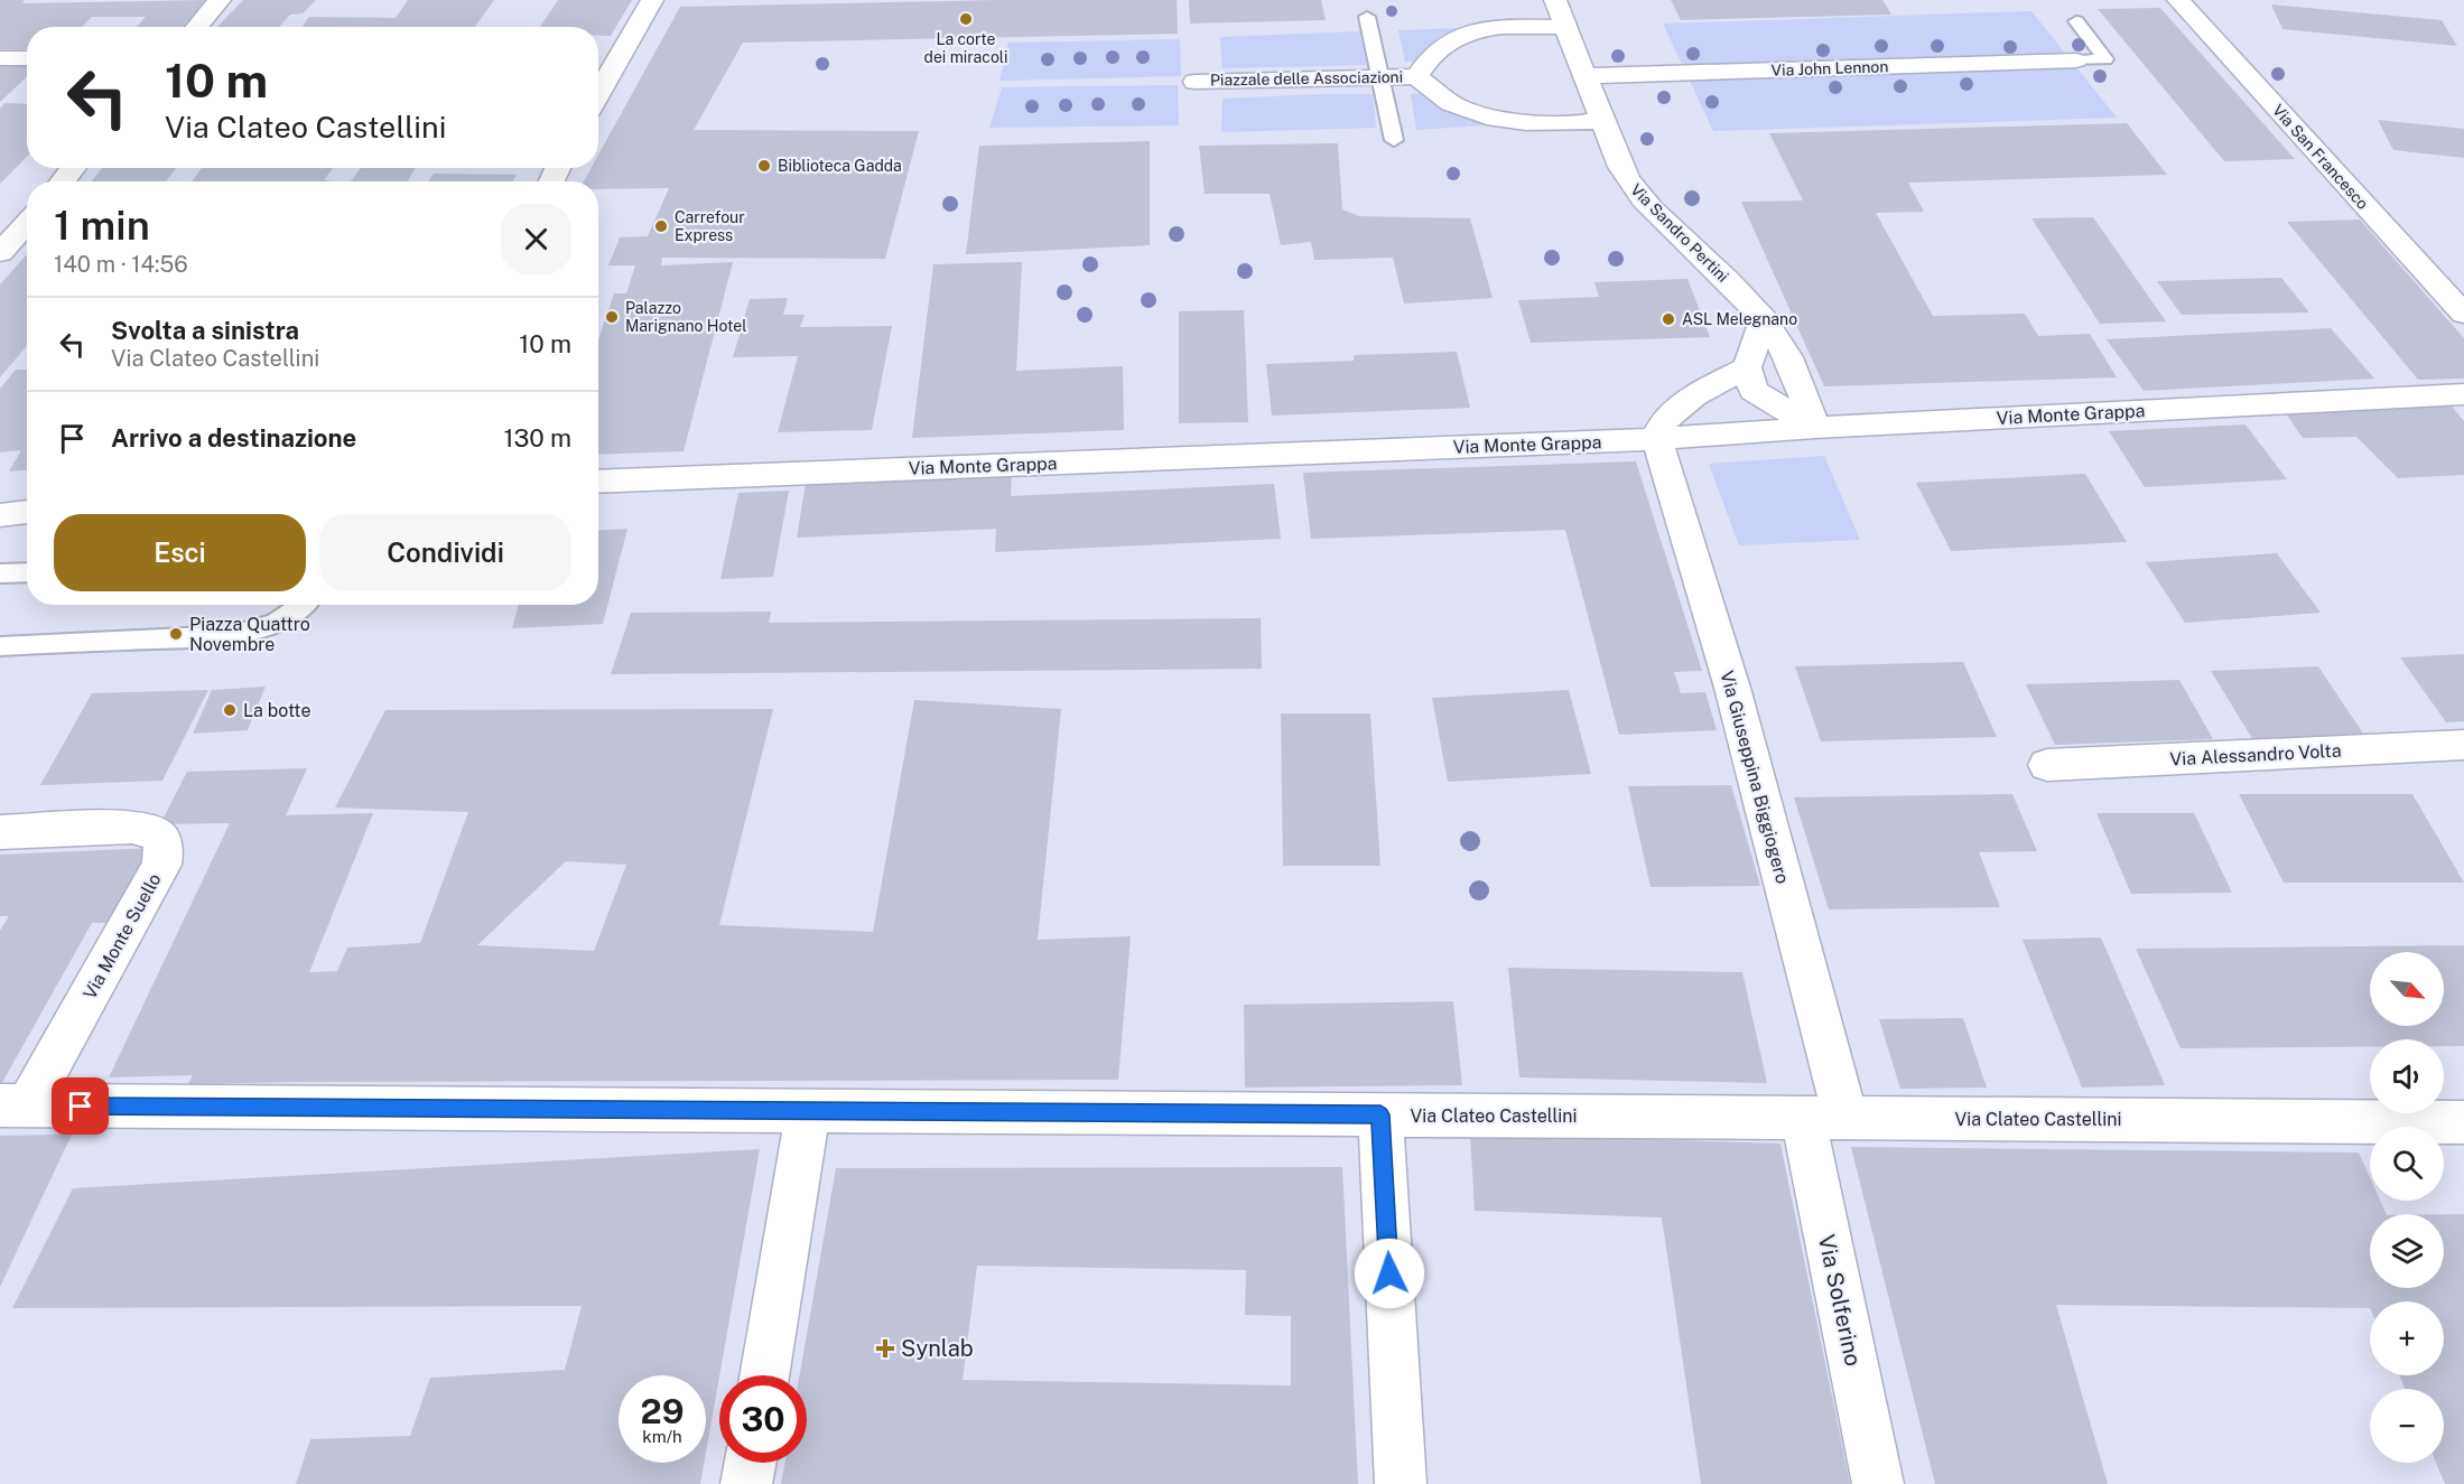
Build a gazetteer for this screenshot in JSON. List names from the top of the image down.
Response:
{
  "streets": {
    "street": [
      "Via John Lennon",
      "Piazzale delle Associazioni",
      "Via San Francesco",
      "Via Sandro Pertini",
      "Via Monte Grappa",
      "Via Alessandro Volta",
      "Via Giuseppina Biggiogero",
      "Via Monte Suello",
      "Via Clateo Castellini",
      "Via Solferino"
    ]
  },
  "crossings": [
    ["Via John Lennon", "Via Sandro Pertini"],
    ["Piazzale delle Associazioni", "Via Sandro Pertini"],
    ["Via Sandro Pertini", "Via Monte Grappa"],
    ["Via Monte Grappa", "Via Giuseppina Biggiogero"],
    ["Via Giuseppina Biggiogero", "Via Clateo Castellini"],
    ["Via Giuseppina Biggiogero", "Via Solferino"],
    ["Via Monte Suello", "Via Clateo Castellini"],
    ["Via Clateo Castellini", "Via Solferino"]
  ],
  "places": {
    "other": [
      "La corte dei miracoli",
      "Biblioteca Gadda",
      "Carrefour Express",
      "Palazzo Marignano Hotel",
      "ASL Melegnano",
      "Piazza Quattro Novembre",
      "La botte"
    ],
    "health": ["Synlab"]
  },
  "north": "bottom right",
  "page": {
    "turn": ["10 m", "Via Clateo Castellini"],
    "heading": ["1 min", "140 m · 14:56"],
    "list": [
      {
        "name": "Svolta a sinistra",
        "note": "Via Clateo Castellini",
        "value": "10 m"
      },
      {
        "name": "Arrivo a destinazione",
        "value": "130 m"
      }
    ],
    "buttons": ["Esci", "Condividi"],
    "map_buttons": ["+", "−"],
    "speed": "29 km/h",
    "limit": "30"
  }
}
